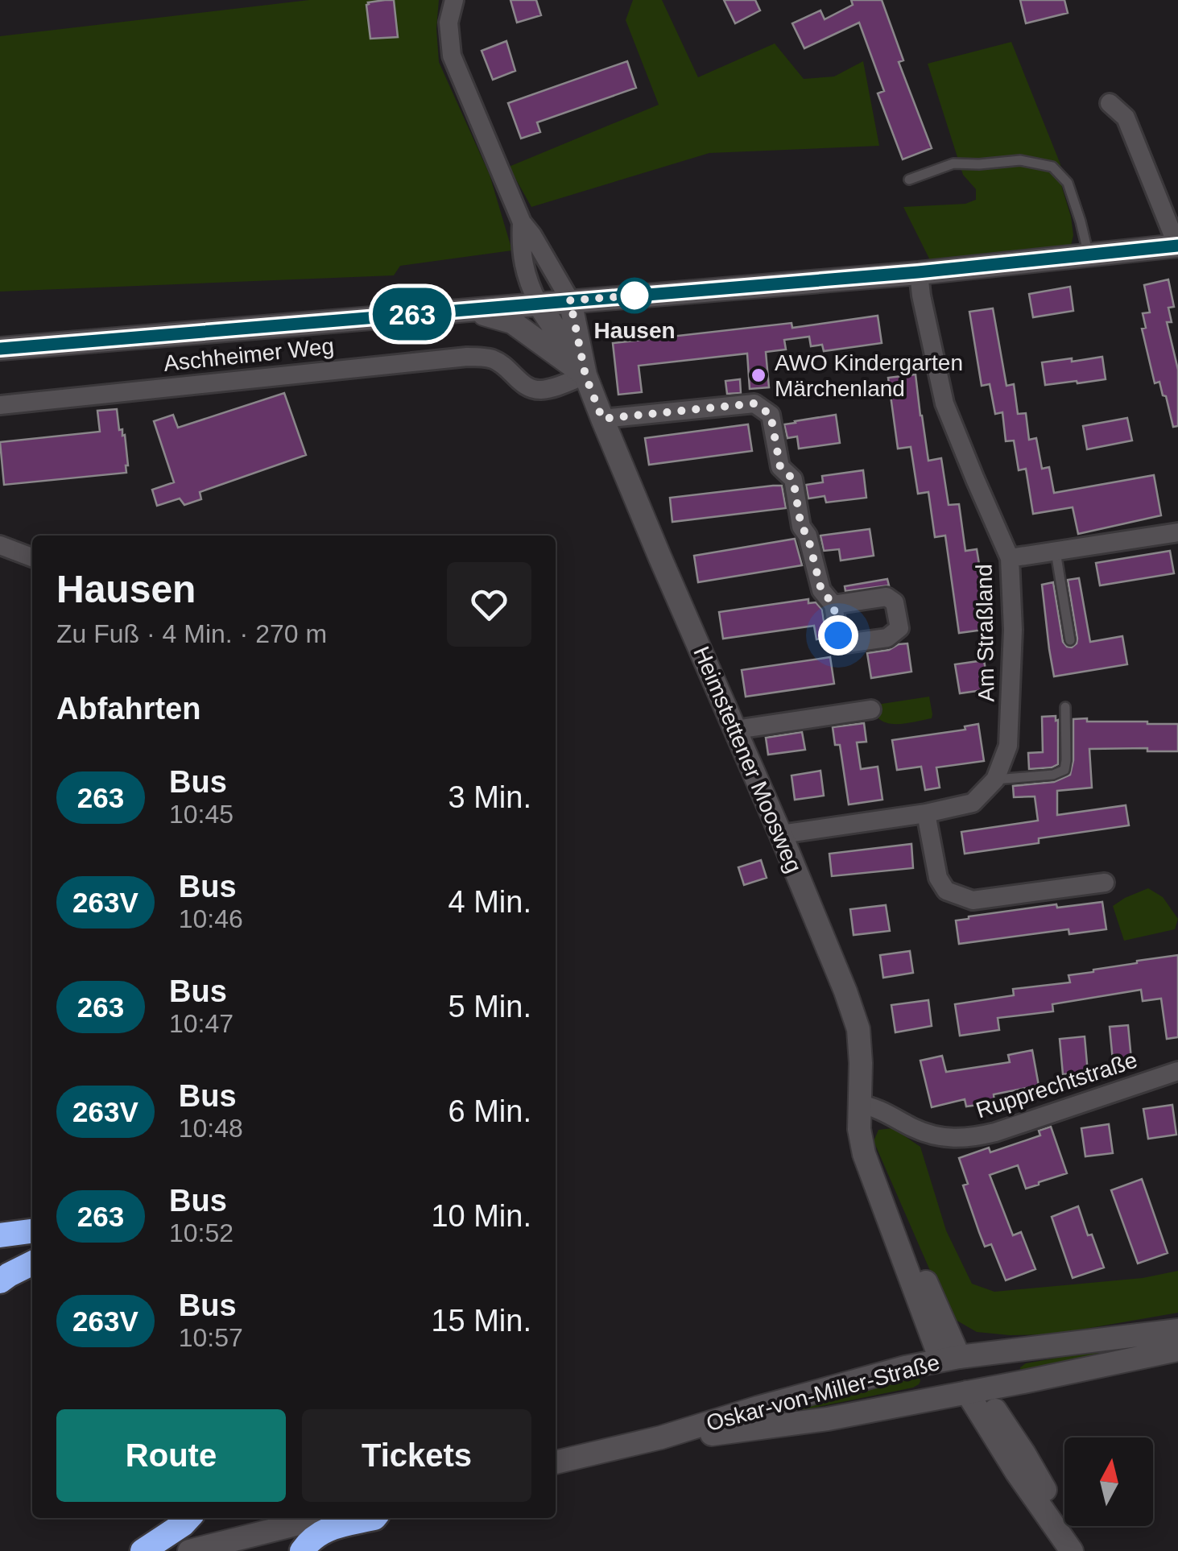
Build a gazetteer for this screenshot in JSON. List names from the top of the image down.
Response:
{
  "streets": {
    "street": [
      "Aschheimer Weg",
      "Am Straßland",
      "Heimstettener Moosweg",
      "Rupprechtstraße",
      "Oskar-von-Miller-Straße"
    ]
  },
  "crossings": [
    ["Aschheimer Weg", "Heimstettener Moosweg"],
    ["Heimstettener Moosweg", "Rupprechtstraße"],
    ["Heimstettener Moosweg", "Oskar-von-Miller-Straße"]
  ],
  "places": ["Hausen", "AWO Kindergarten Märchenland"],
  "lines": ["bus line 263"],
  "north": "top",
  "page": {
    "on_map": "263",
    "heading": [
      ["Hausen", "Zu Fuß · 4 Min. · 270 m"],
      "Abfahrten"
    ],
    "list": [
      {
        "mark": "263",
        "name": "Bus",
        "note": "10:45",
        "value": "3 Min."
      },
      {
        "mark": "263V",
        "name": "Bus",
        "note": "10:46",
        "value": "4 Min."
      },
      {
        "mark": "263",
        "name": "Bus",
        "note": "10:47",
        "value": "5 Min."
      },
      {
        "mark": "263V",
        "name": "Bus",
        "note": "10:48",
        "value": "6 Min."
      },
      {
        "mark": "263",
        "name": "Bus",
        "note": "10:52",
        "value": "10 Min."
      },
      {
        "mark": "263V",
        "name": "Bus",
        "note": "10:57",
        "value": "15 Min."
      }
    ],
    "buttons": ["Route", "Tickets"]
  }
}
